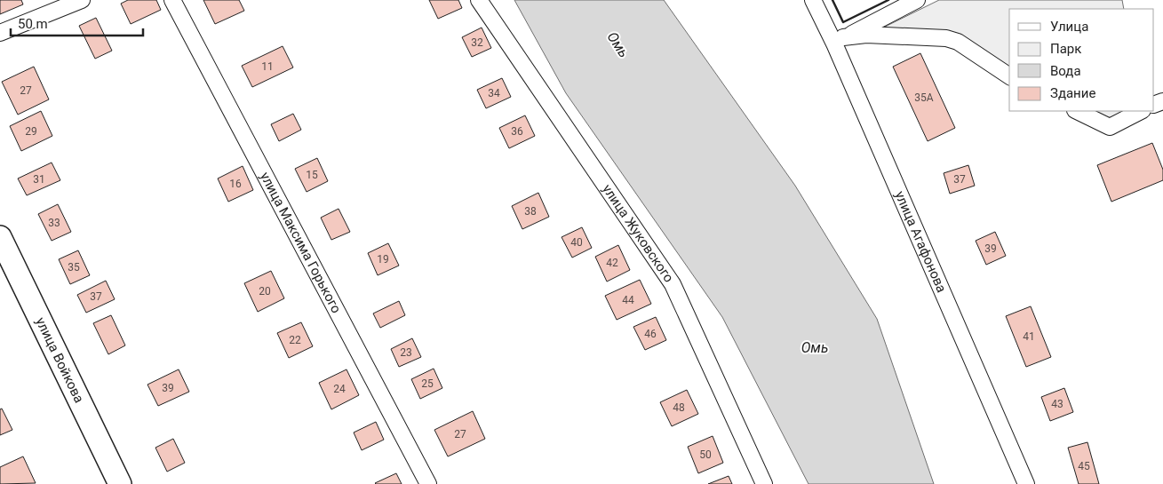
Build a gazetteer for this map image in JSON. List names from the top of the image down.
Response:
{
  "streets": {
    "main road": ["улица Войкова"],
    "street": ["улица Жуковского", "улица Максима Горького", "улица Агафонова"]
  },
  "water": ["Омь"],
  "house_numbers": [
    "32",
    "11",
    "27",
    "34",
    "35А",
    "29",
    "36",
    "15",
    "31",
    "37",
    "16",
    "38",
    "33",
    "40",
    "39",
    "19",
    "42",
    "35",
    "20",
    "37",
    "44",
    "46",
    "41",
    "22",
    "23",
    "25",
    "39",
    "24",
    "43",
    "48",
    "27",
    "50",
    "45"
  ],
  "legend": [
    "Улица",
    "Парк",
    "Вода",
    "Здание"
  ],
  "scale_bar": "50 m"
}
